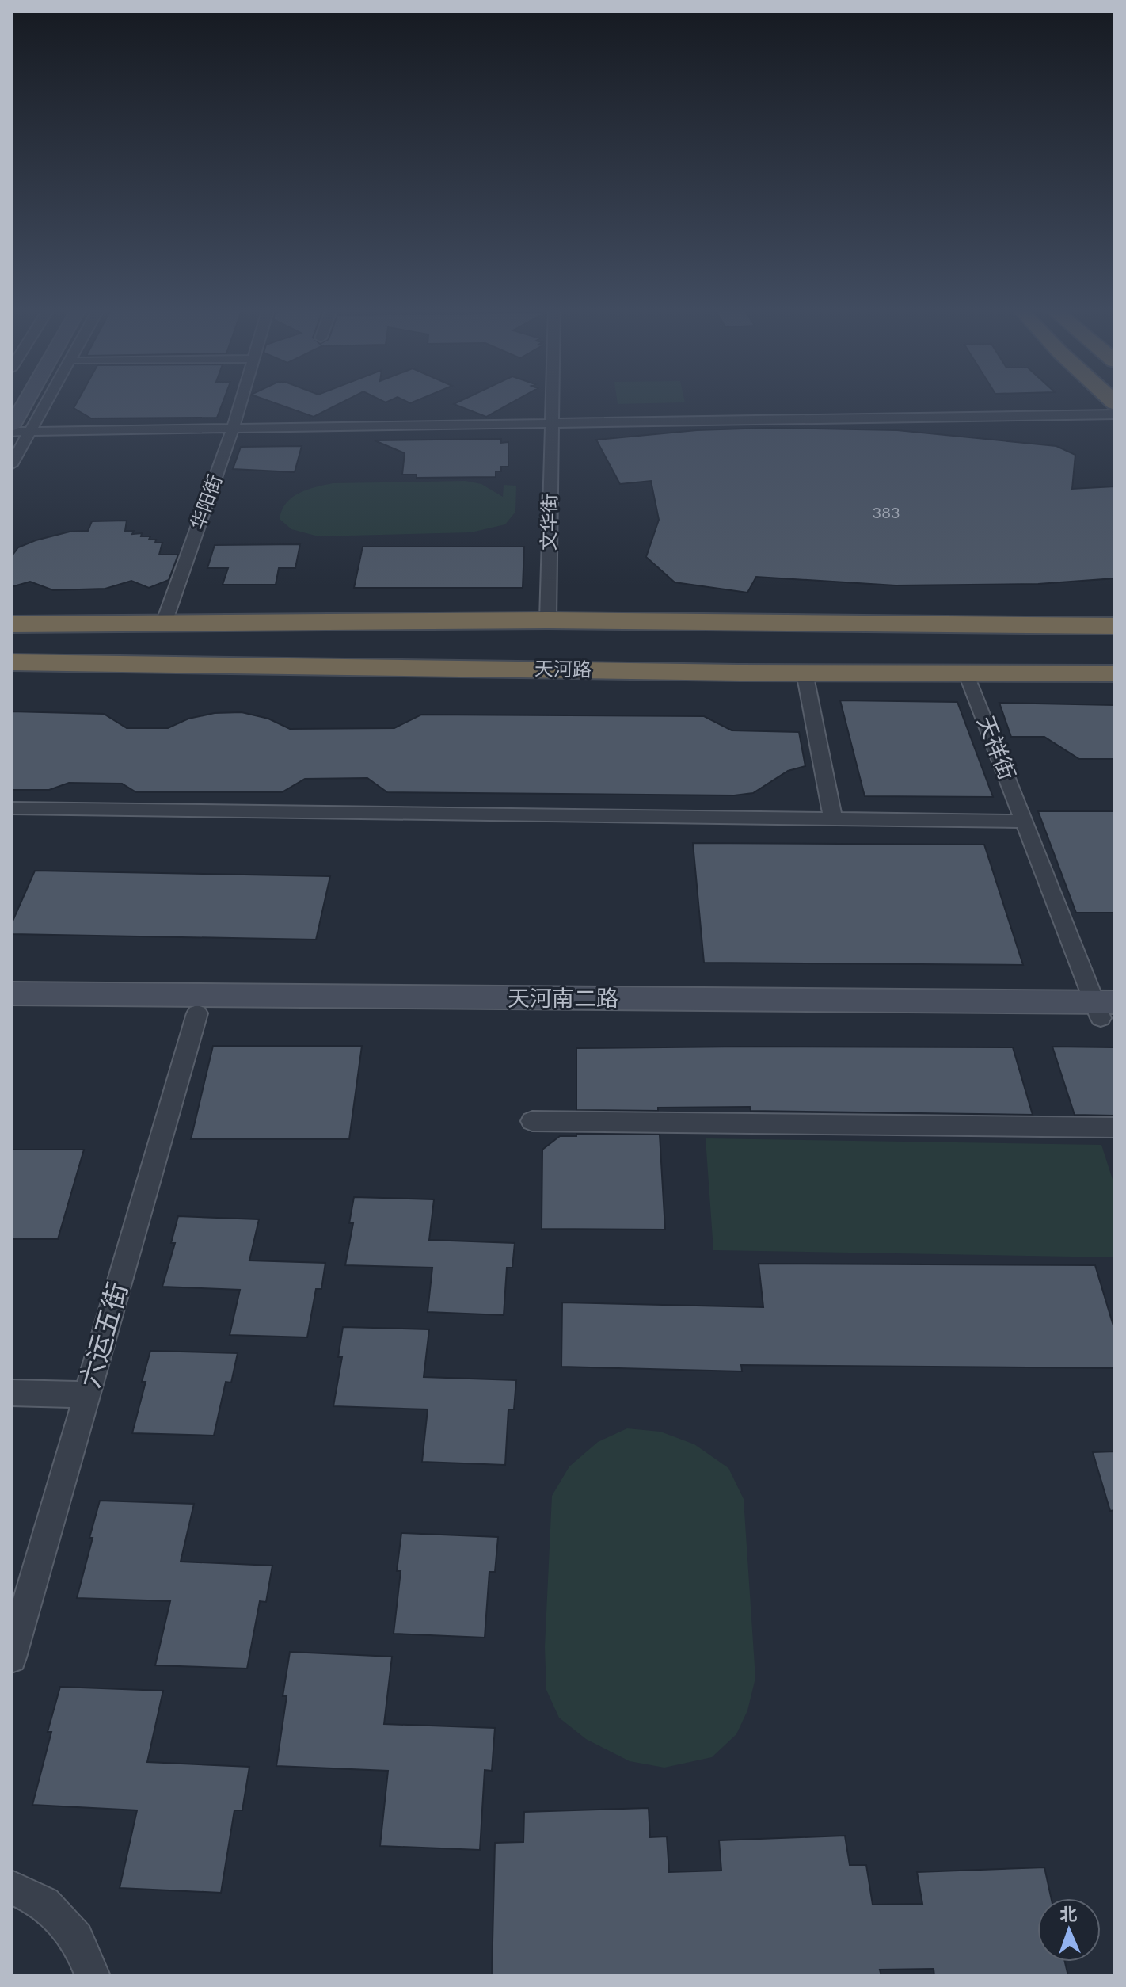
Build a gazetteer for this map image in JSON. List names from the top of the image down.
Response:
{
  "streets": {
    "highway": ["天河路"],
    "street": [
      "华阳街",
      "文华街",
      "天祥街",
      "天河南二路",
      "六运五街"
    ]
  },
  "crossings": [
    ["天河路", "天祥街"],
    ["天祥街", "天河南二路"],
    ["天河南二路", "六运五街"]
  ],
  "house_numbers": ["383"],
  "north": "top"
}
